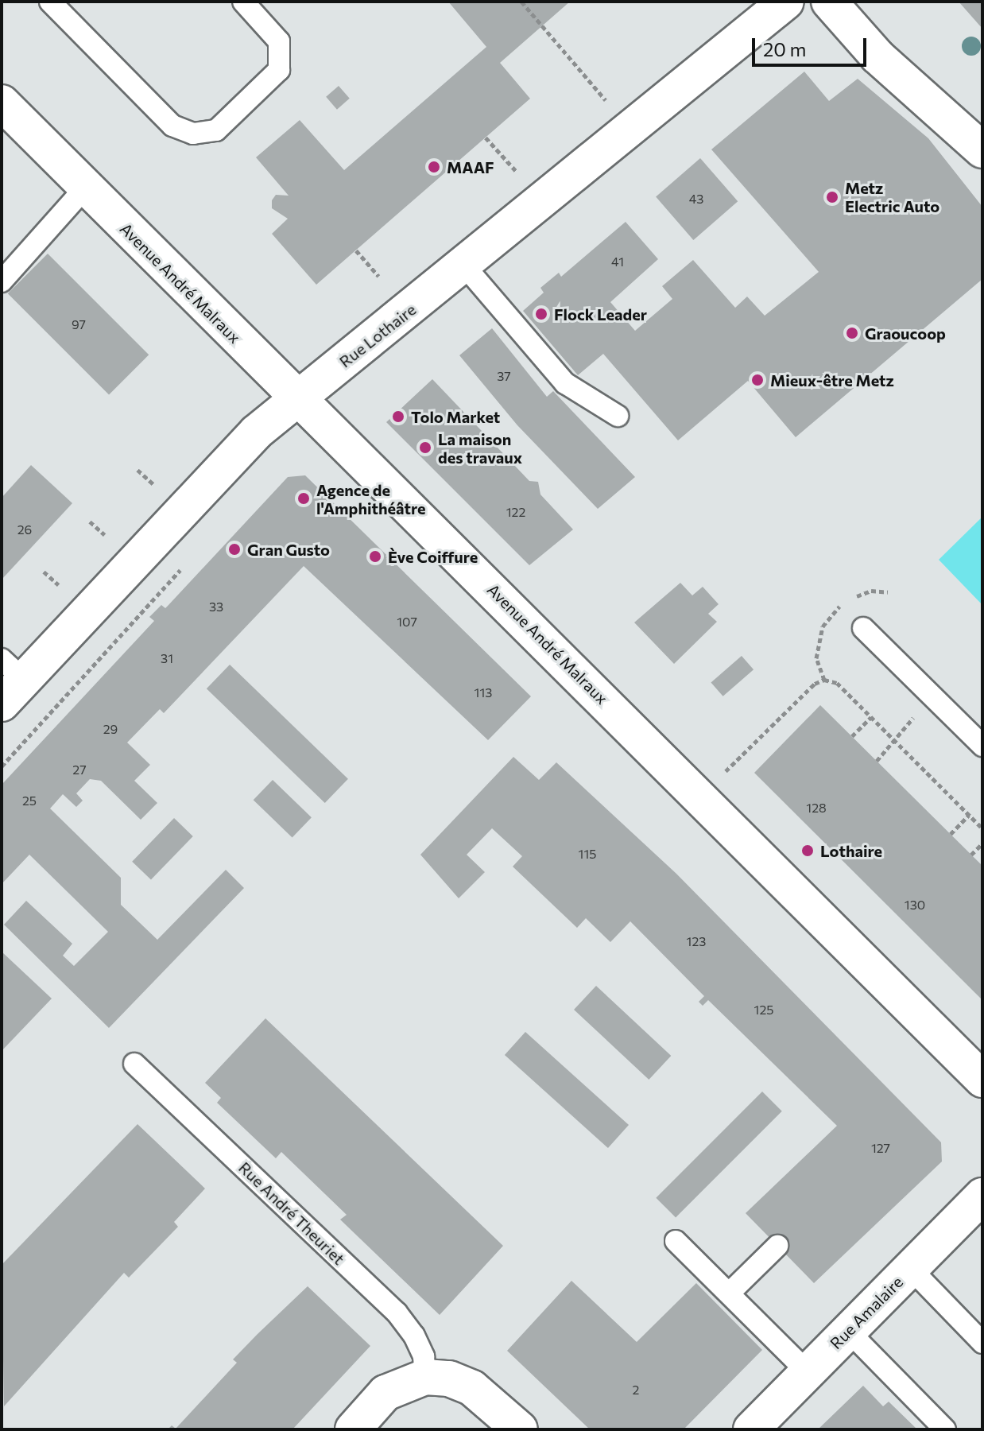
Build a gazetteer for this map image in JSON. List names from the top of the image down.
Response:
{
  "streets": {
    "street": ["Avenue André Malraux", "Rue Lothaire", "Rue Amalaire"],
    "lane": ["Rue André Theuriet"]
  },
  "crossings": [
    ["Avenue André Malraux", "Rue Lothaire"]
  ],
  "places": [
    "MAAF",
    "Metz Electric Auto",
    "Flock Leader",
    "Graoucoop",
    "Mieux-être Metz",
    "Tolo Market",
    "La maison des travaux",
    "Agence de l'Amphithéâtre",
    "Gran Gusto",
    "Ève Coiffure",
    "Lothaire"
  ],
  "house_numbers": [
    "43",
    "41",
    "97",
    "37",
    "122",
    "26",
    "33",
    "107",
    "31",
    "113",
    "29",
    "27",
    "25",
    "128",
    "115",
    "130",
    "123",
    "125",
    "127",
    "2"
  ],
  "scale_bar": "20 m"
}
